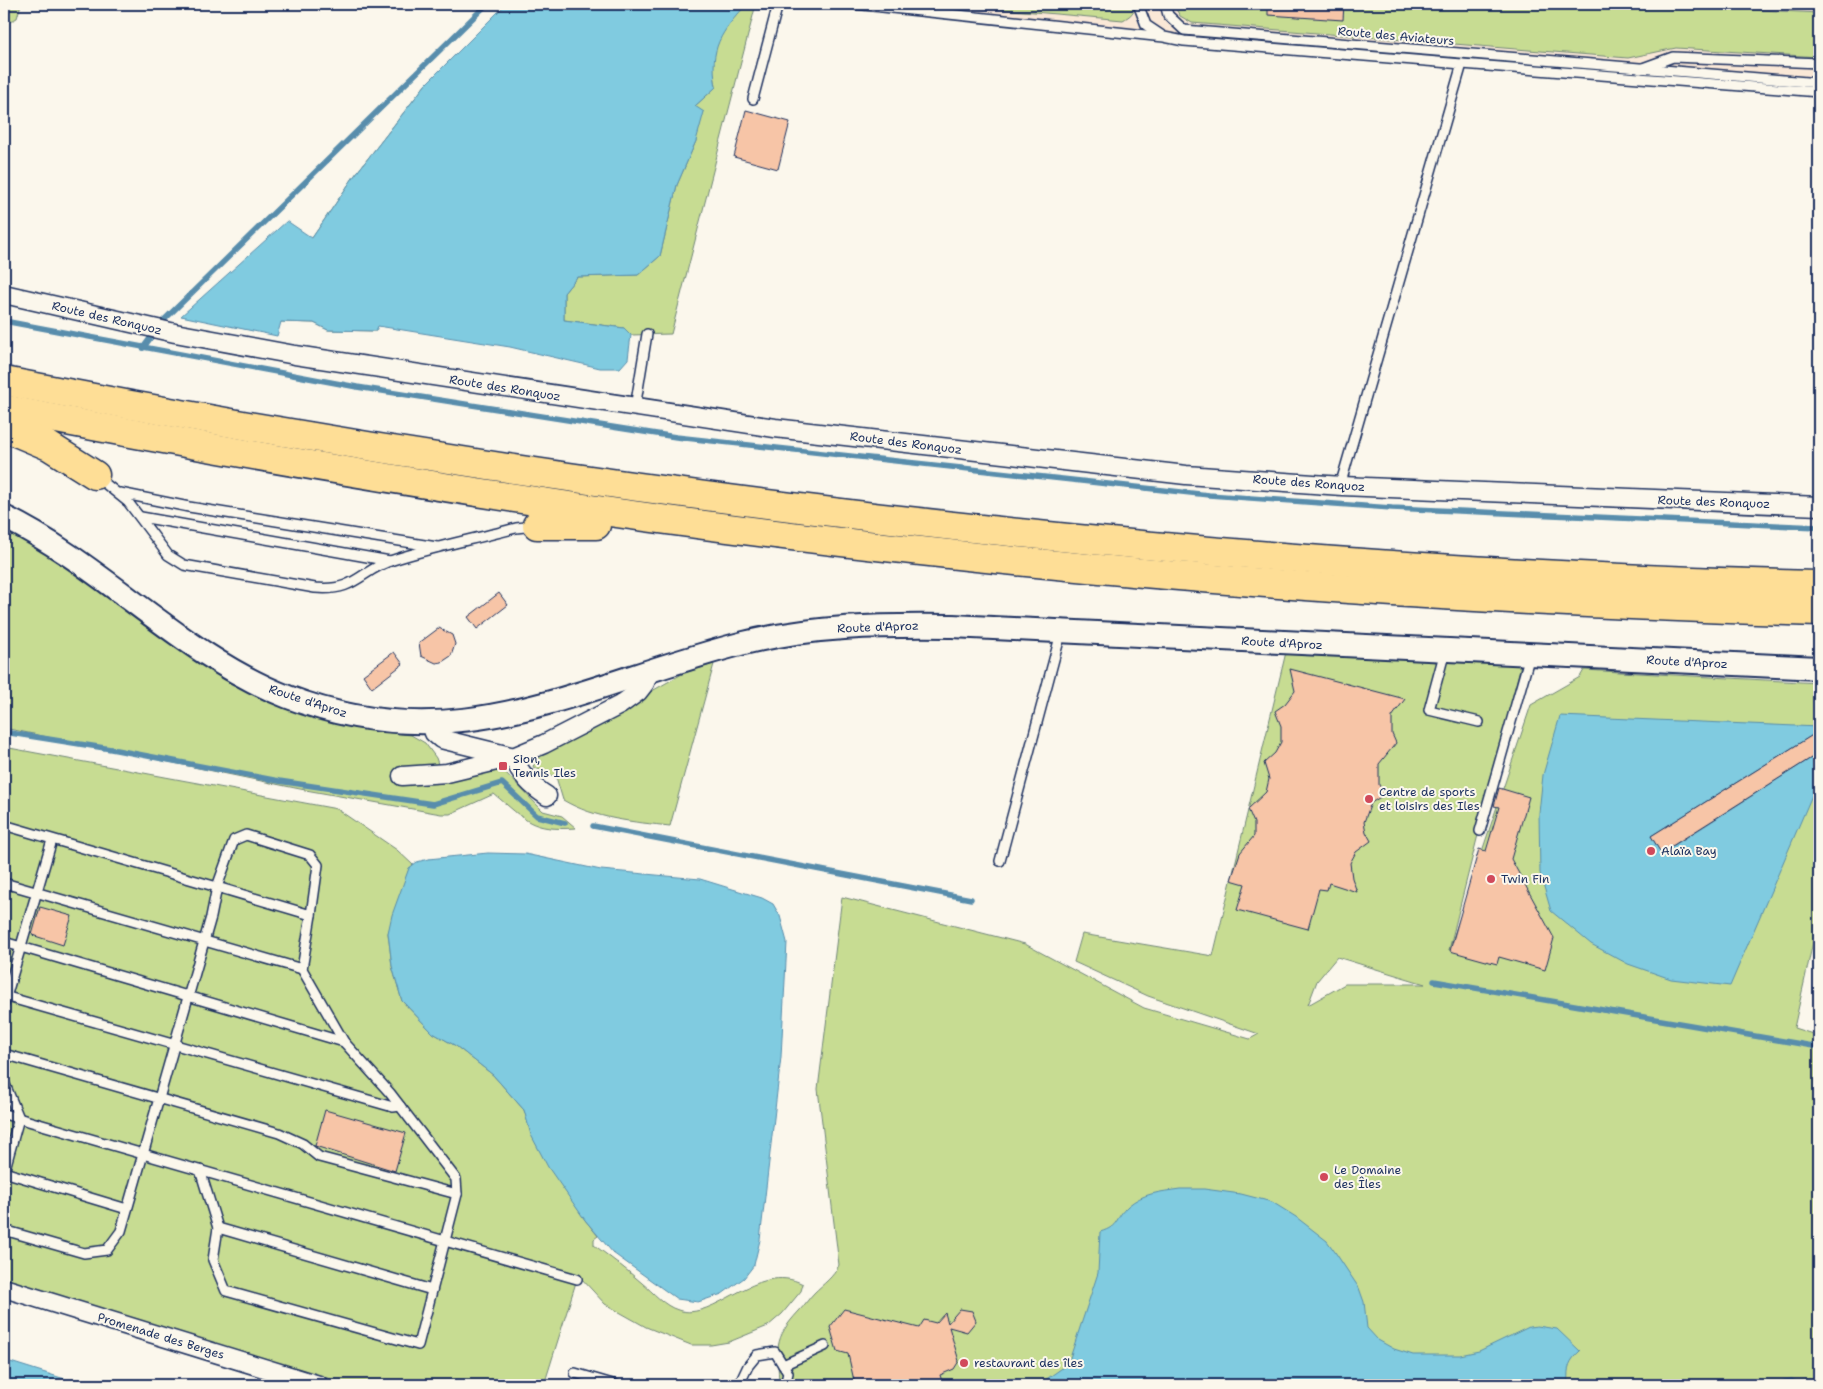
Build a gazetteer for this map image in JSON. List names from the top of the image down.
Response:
{
  "streets": {
    "street": ["Route des Ronquoz", "Route d'Aproz", "Promenade des Berges"],
    "lane": ["Route des Aviateurs"]
  },
  "crossings": [
    ["Route des Aviateurs", "Route des Ronquoz"]
  ],
  "places": {
    "transit": ["Sion, Tennis Iles"],
    "other": [
      "Centre de sports et loisirs des Iles",
      "Alaïa Bay",
      "Twin Fin",
      "Le Domaine des Îles",
      "restaurant des îles"
    ]
  }
}
